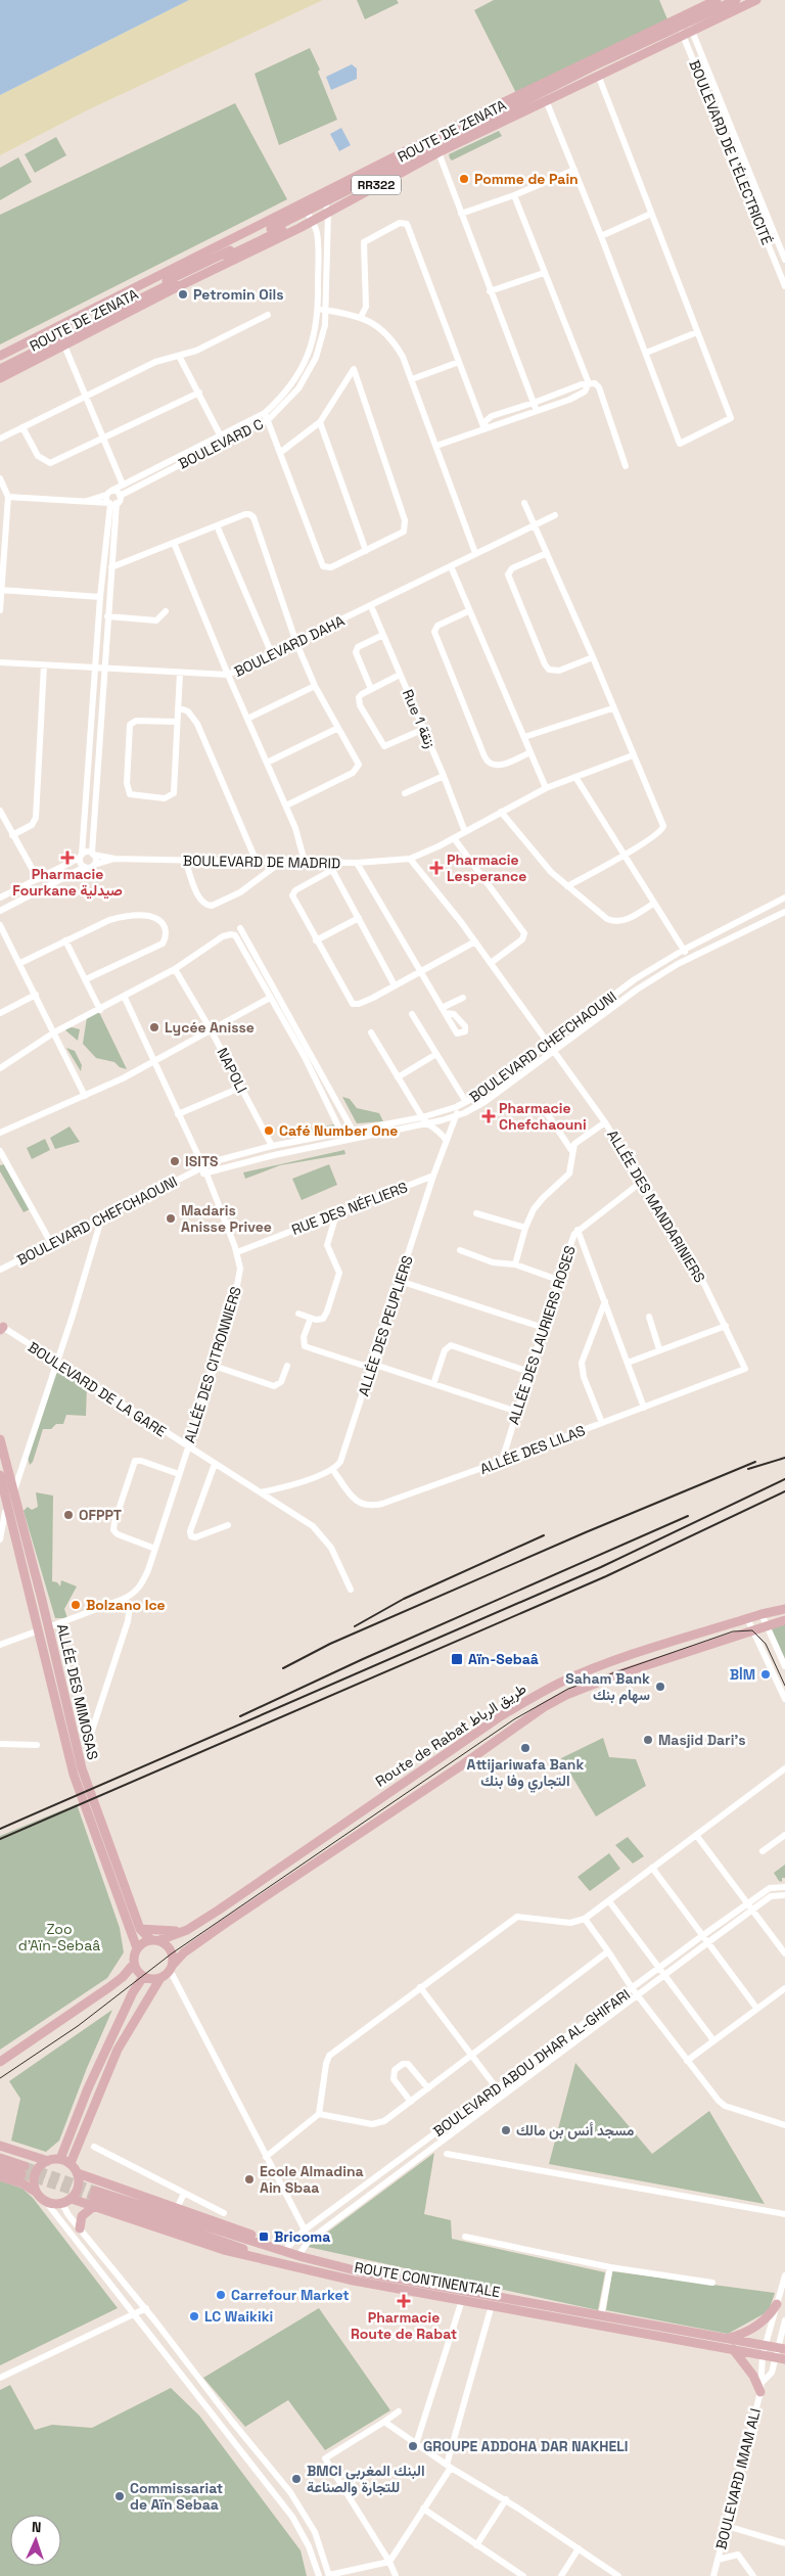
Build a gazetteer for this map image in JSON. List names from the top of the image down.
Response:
{
  "streets": {
    "main road": [
      "ROUTE DE ZENATA",
      "RR322",
      "ALLÉE DES MIMOSAS",
      "Route de Rabat طريق الرباط",
      "ROUTE CONTINENTALE"
    ],
    "street": [
      "BOULEVARD DE L'ÉLECTRICITÉ",
      "BOULEVARD C",
      "BOULEVARD DAHA",
      "Rue 1 زنقة",
      "BOULEVARD DE MADRID",
      "BOULEVARD CHEFCHAOUNI",
      "NAPOLI",
      "ALLÉE DES MANDARINIERS",
      "RUE DES NÉFLIERS",
      "ALLÉE DES PEUPLIERS",
      "ALLÉE DES LAURIERS ROSES",
      "ALLÉE DES CITRONNIERS",
      "BOULEVARD DE LA GARE",
      "ALLÉE DES LILAS",
      "BOULEVARD ABOU DHAR AL-GHIFARI",
      "BOULEVARD IMAM ALI"
    ]
  },
  "crossings": [
    ["ROUTE DE ZENATA", "BOULEVARD DE L'ÉLECTRICITÉ"],
    ["ROUTE DE ZENATA", "BOULEVARD C"],
    ["BOULEVARD DAHA", "Rue 1 زنقة"],
    ["Rue 1 زنقة", "BOULEVARD DE MADRID"],
    ["BOULEVARD CHEFCHAOUNI", "NAPOLI"],
    ["BOULEVARD CHEFCHAOUNI", "ALLÉE DES MANDARINIERS"],
    ["BOULEVARD CHEFCHAOUNI", "ALLÉE DES PEUPLIERS"],
    ["BOULEVARD CHEFCHAOUNI", "ALLÉE DES CITRONNIERS"],
    ["ALLÉE DES MANDARINIERS", "ALLÉE DES LAURIERS ROSES"],
    ["ALLÉE DES MANDARINIERS", "ALLÉE DES LILAS"],
    ["RUE DES NÉFLIERS", "ALLÉE DES PEUPLIERS"],
    ["RUE DES NÉFLIERS", "ALLÉE DES CITRONNIERS"],
    ["ALLÉE DES PEUPLIERS", "ALLÉE DES LILAS"],
    ["ALLÉE DES LAURIERS ROSES", "ALLÉE DES LILAS"],
    ["ALLÉE DES CITRONNIERS", "BOULEVARD DE LA GARE"],
    ["ALLÉE DES MIMOSAS", "Route de Rabat طريق الرباط"],
    ["BOULEVARD ABOU DHAR AL-GHIFARI", "ROUTE CONTINENTALE"]
  ],
  "parks": ["Zoo d'Aïn-Sebaâ"],
  "places": {
    "other": [
      "Pomme de Pain",
      "Petromin Oils",
      "Lycée Anisse",
      "Café Number One",
      "ISITS",
      "Madaris Anisse Privee",
      "OFPPT",
      "Bolzano Ice",
      "BİM",
      "Saham Bank سهام بنك",
      "Masjid Dari's",
      "Attijariwafa Bank التجاري وفا بنك",
      "مسجد أنس بن مالك",
      "Ecole Almadina Ain Sbaa",
      "Carrefour Market",
      "LC Waikiki",
      "GROUPE ADDOHA DAR NAKHELI",
      "BMCI البنك المغربي للتجارة والصناعة",
      "Commissariat de Aïn Sebaa"
    ],
    "health": [
      "Pharmacie Fourkane صيدلية",
      "Pharmacie Lesperance",
      "Pharmacie Chefchaouni",
      "Pharmacie Route de Rabat"
    ],
    "transit": ["Aïn-Sebaâ", "Bricoma"]
  },
  "north": "top"
}
